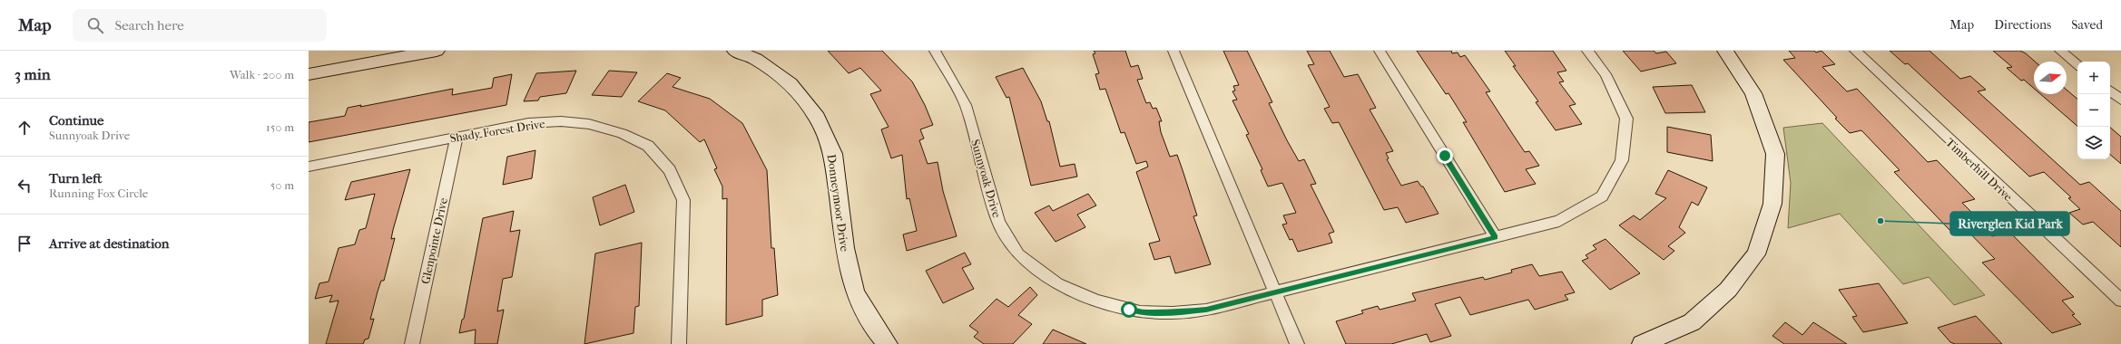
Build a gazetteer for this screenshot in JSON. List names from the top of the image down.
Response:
{
  "streets": {
    "street": [
      "Shady Forest Drive",
      "Timberhill Drive",
      "Sunnyoak Drive",
      "Donneymoor Drive",
      "Glenpointe Drive"
    ]
  },
  "crossings": [
    ["Shady Forest Drive", "Glenpointe Drive"]
  ],
  "places": ["Riverglen Kid Park"],
  "north": "right",
  "page": {
    "header": "Map",
    "search": "Search here",
    "nav": ["Map", "Directions", "Saved"],
    "heading": ["3 min", "Walk · 200 m"],
    "map_buttons": ["+", "−"],
    "list": [
      ["Continue", "Sunnyoak Drive", "150 m"],
      ["Turn left", "Running Fox Circle", "50 m"],
      "Arrive at destination"
    ]
  }
}
